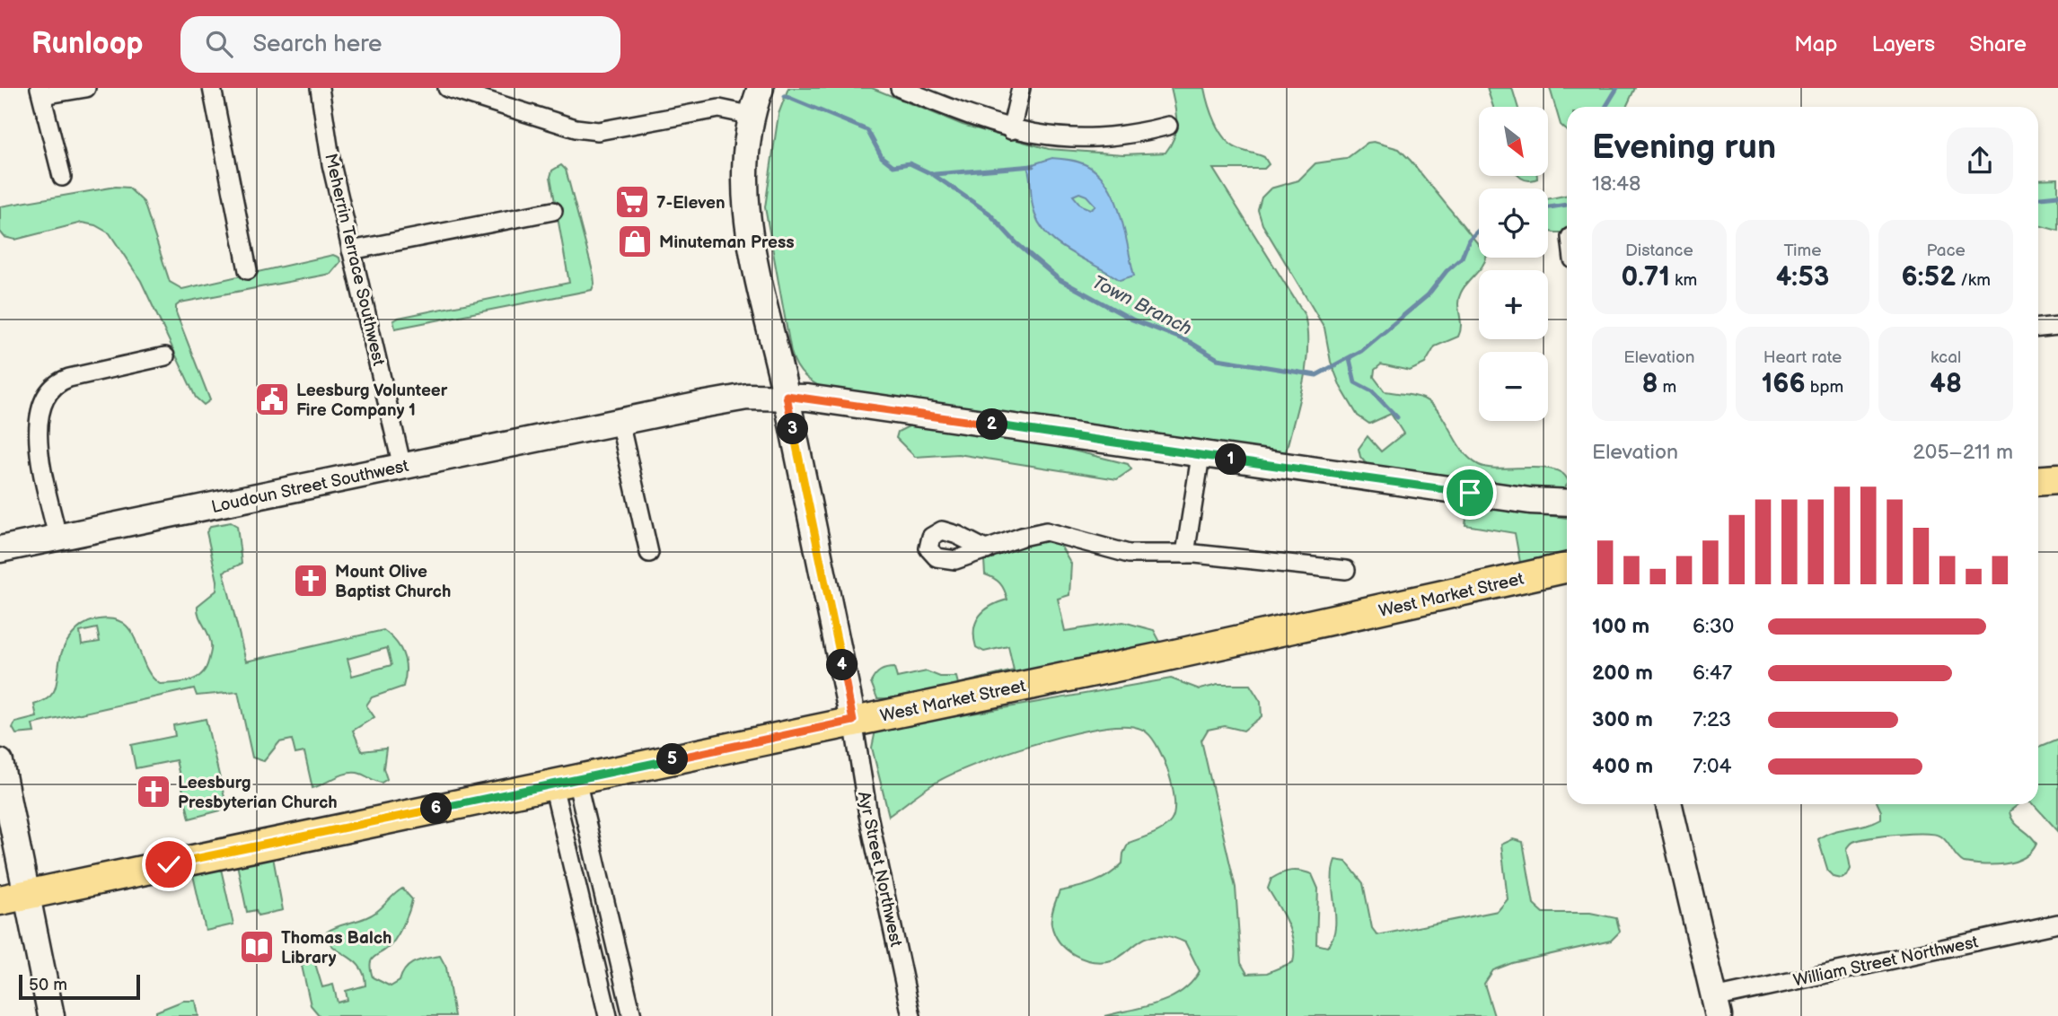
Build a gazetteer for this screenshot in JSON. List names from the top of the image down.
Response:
{
  "streets": {
    "main road": ["Loudoun Street Southwest", "West Market Street"],
    "street": ["Meherrin Terrace Southwest", "Ayr Street Northwest", "William Street Northwest"]
  },
  "crossings": [
    ["Meherrin Terrace Southwest", "Loudoun Street Southwest"],
    ["West Market Street", "Ayr Street Northwest"]
  ],
  "water": ["Town Branch"],
  "places": {
    "supermarket": ["7-Eleven"],
    "shop": ["Minuteman Press"],
    "public building": ["Leesburg Volunteer Fire Company 1"],
    "church": ["Mount Olive Baptist Church", "Leesburg Presbyterian Church"],
    "library": ["Thomas Balch Library"]
  },
  "scale_bar": "50 m",
  "north": "bottom right",
  "page": {
    "header": "Runloop",
    "search": "Search here",
    "nav": ["Map", "Layers", "Share"],
    "map_buttons": ["+", "−"],
    "heading": ["Evening run", "18:48"],
    "stats": [
      ["Distance", "0.71 km"],
      ["Time", "4:53"],
      ["Pace", "6:52 /km"],
      ["Elevation", "8 m"],
      ["Heart rate", "166 bpm"],
      ["kcal", "48"]
    ],
    "pins": [
      "2",
      "3",
      "1",
      "4",
      "5",
      "6"
    ],
    "chart": ["Elevation", "205–211 m"],
    "list": [
      {
        "name": "100 m",
        "note": "6:30"
      },
      {
        "name": "200 m",
        "note": "6:47"
      },
      {
        "name": "300 m",
        "note": "7:23"
      },
      {
        "name": "400 m",
        "note": "7:04"
      }
    ],
    "scale": "50 m"
  }
}
